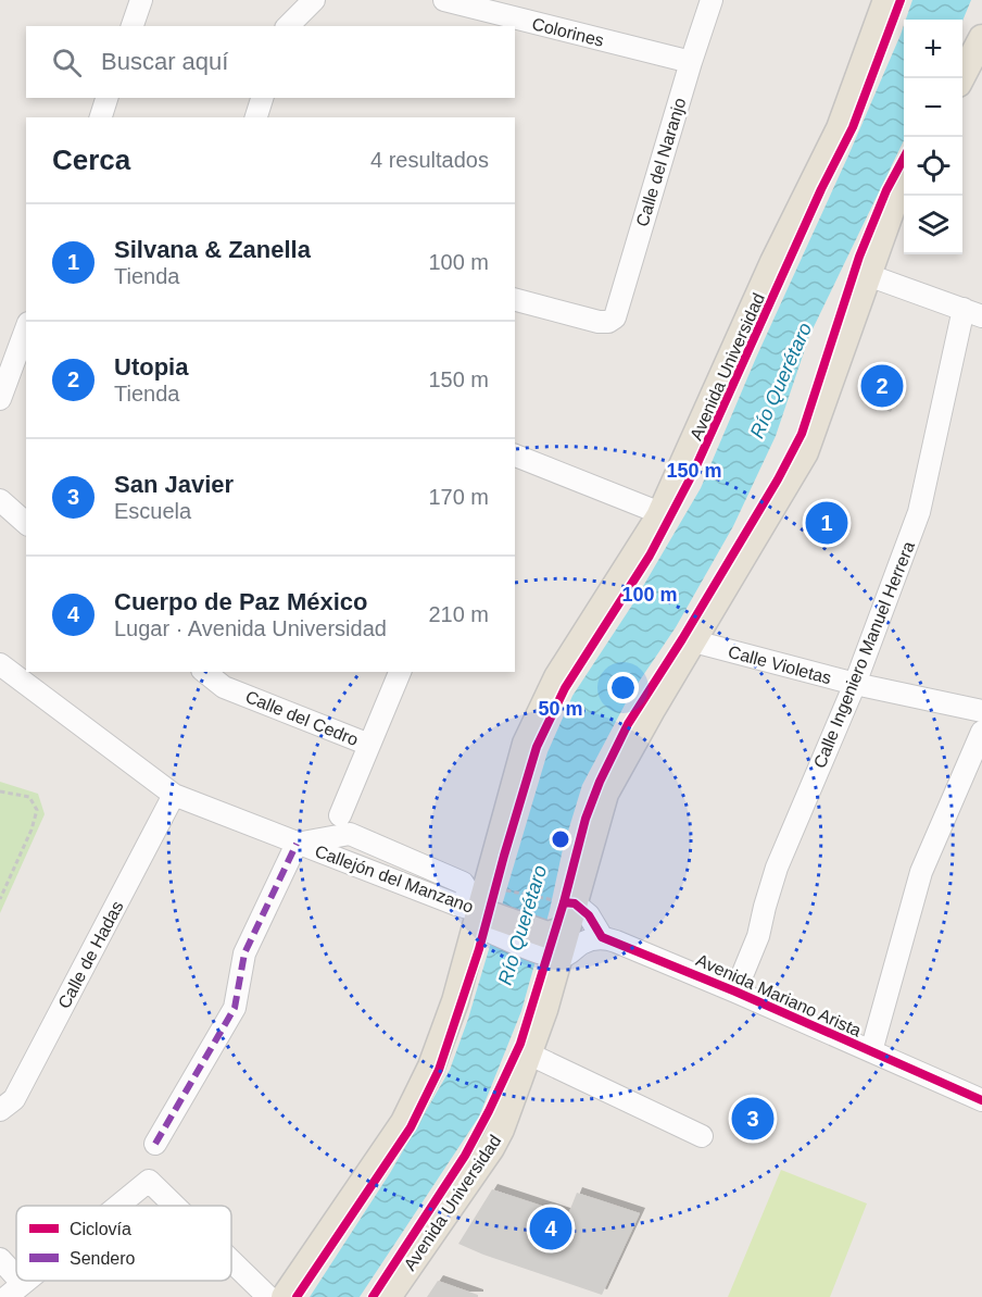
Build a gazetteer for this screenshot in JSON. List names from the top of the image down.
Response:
{
  "streets": {
    "main road": ["Avenida Universidad"],
    "street": [
      "Colorines",
      "Calle del Naranjo",
      "Calle Ingeniero Manuel Herrera",
      "Calle Violetas",
      "Calle del Cedro",
      "Callejón del Manzano",
      "Calle de Hadas",
      "Avenida Mariano Arista"
    ]
  },
  "crossings": [
    ["Colorines", "Calle del Naranjo"],
    ["Avenida Universidad", "Calle Violetas"],
    ["Avenida Universidad", "Callejón del Manzano"],
    ["Calle Ingeniero Manuel Herrera", "Calle Violetas"],
    ["Calle Ingeniero Manuel Herrera", "Avenida Mariano Arista"],
    ["Callejón del Manzano", "Calle de Hadas"]
  ],
  "water": ["Río Querétaro"],
  "legend": ["Ciclovía", "Sendero"],
  "page": {
    "map_buttons": ["+", "−"],
    "search": "Buscar aquí",
    "heading": ["Cerca", "4 resultados"],
    "list": [
      {
        "mark": "1",
        "name": "Silvana & Zanella",
        "note": "Tienda",
        "value": "100 m"
      },
      {
        "mark": "2",
        "name": "Utopia",
        "note": "Tienda",
        "value": "150 m"
      },
      {
        "mark": "3",
        "name": "San Javier",
        "note": "Escuela",
        "value": "170 m"
      },
      {
        "mark": "4",
        "name": "Cuerpo de Paz México",
        "note": "Lugar · Avenida Universidad",
        "value": "210 m"
      }
    ],
    "pins": [
      "2",
      "1",
      "3",
      "4"
    ]
  },
  "rings": ["150 m", "100 m", "50 m"]
}
